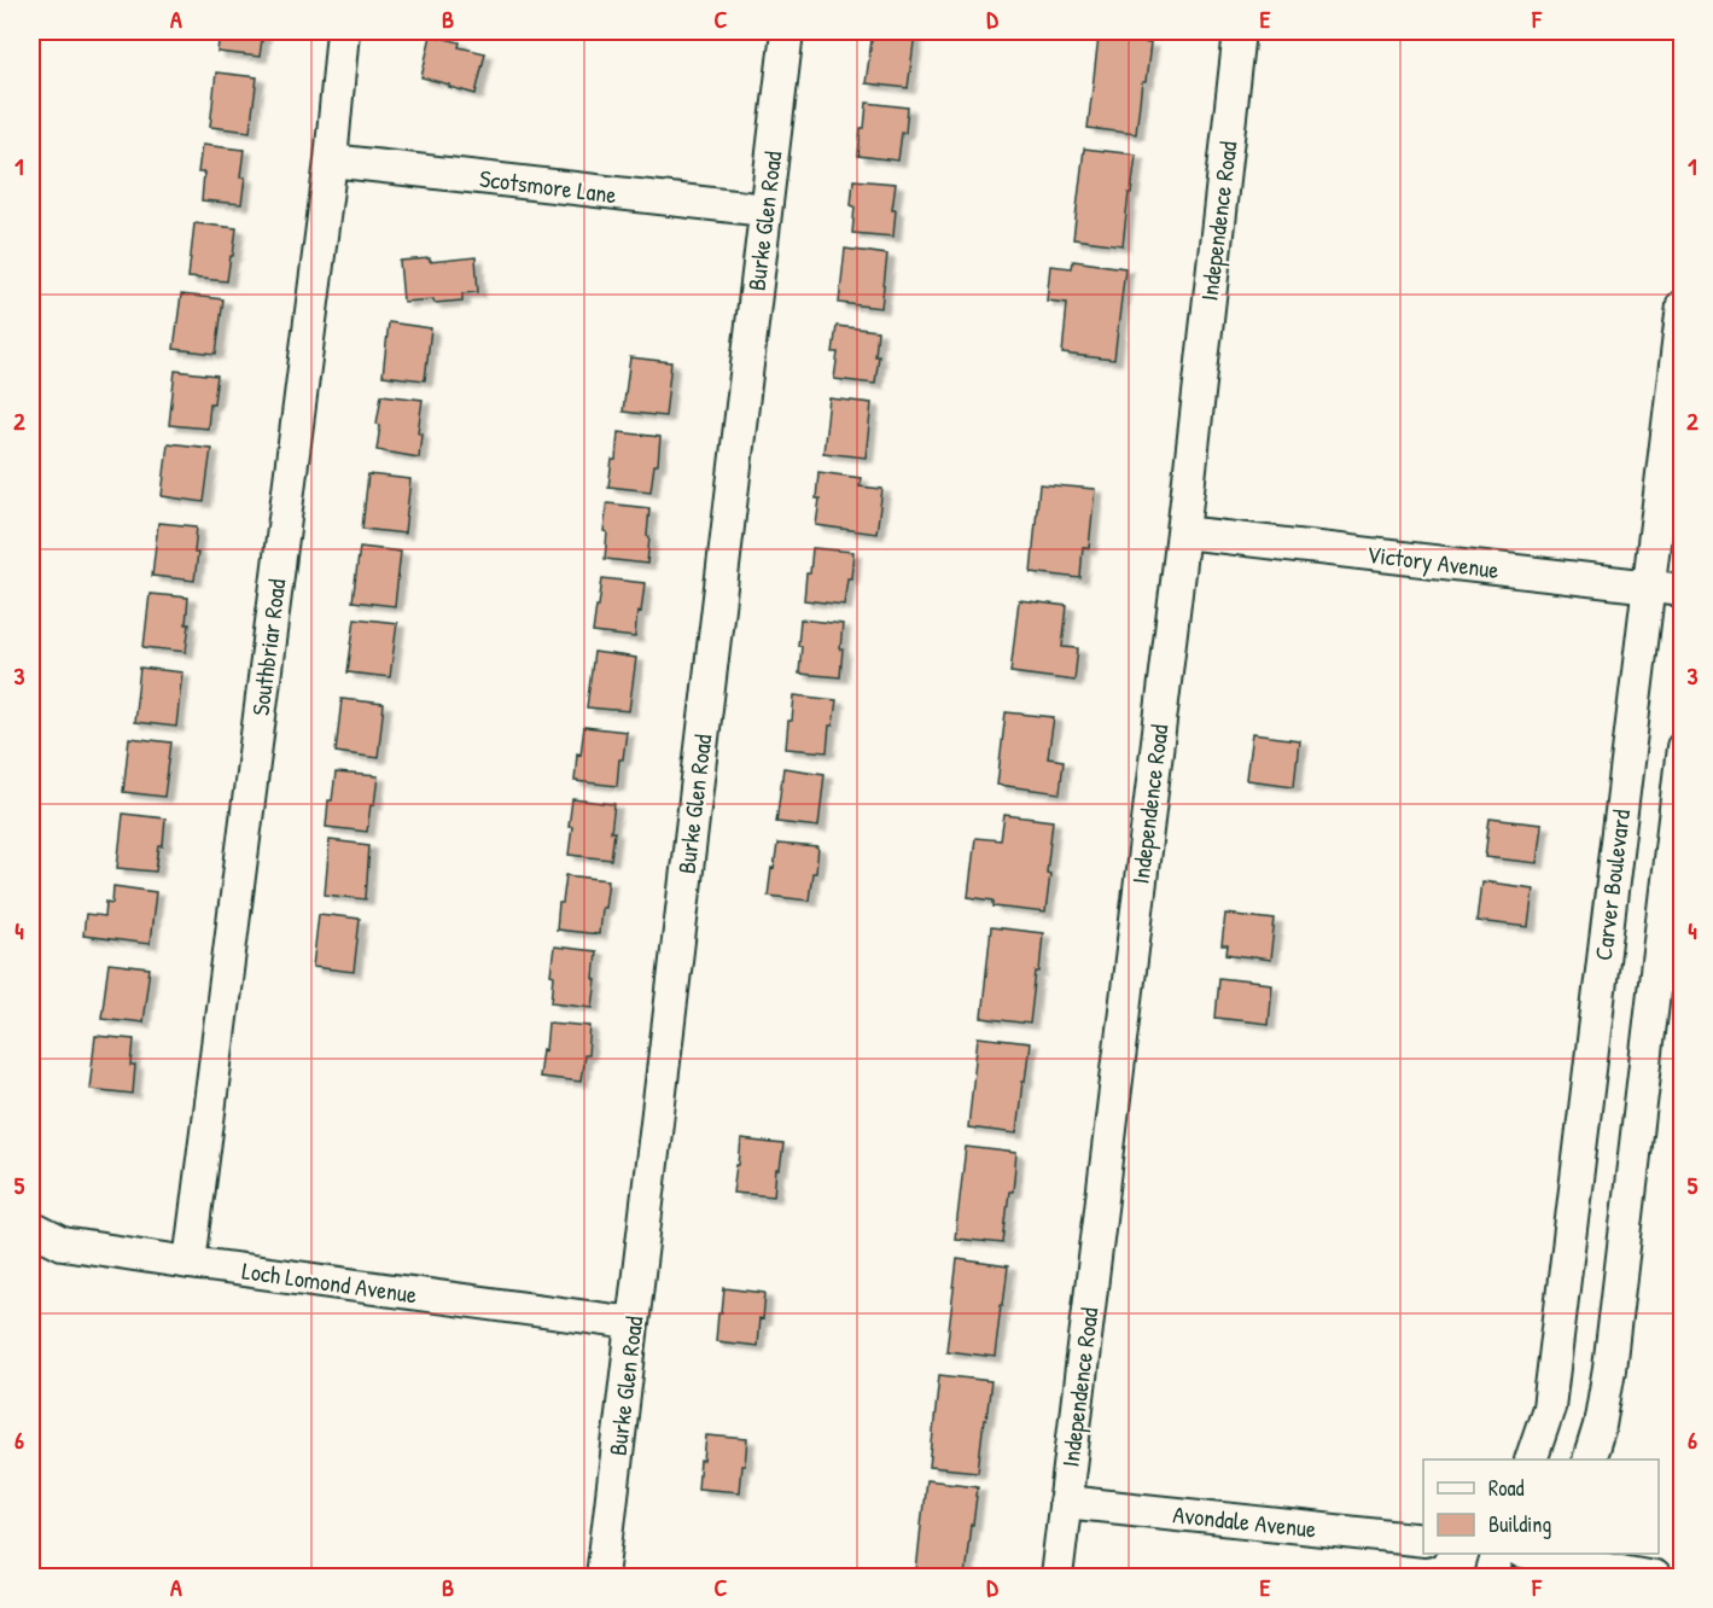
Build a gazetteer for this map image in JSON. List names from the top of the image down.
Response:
{
  "streets": {
    "street": [
      "Scotsmore Lane",
      "Burke Glen Road",
      "Independence Road",
      "Victory Avenue",
      "Southbriar Road",
      "Carver Boulevard",
      "Loch Lomond Avenue",
      "Avondale Avenue"
    ]
  },
  "crossings": [
    ["Scotsmore Lane", "Burke Glen Road"],
    ["Scotsmore Lane", "Southbriar Road"],
    ["Burke Glen Road", "Loch Lomond Avenue"],
    ["Independence Road", "Victory Avenue"],
    ["Independence Road", "Avondale Avenue"],
    ["Victory Avenue", "Carver Boulevard"],
    ["Southbriar Road", "Loch Lomond Avenue"]
  ],
  "legend": ["Road", "Building"],
  "grid": {
    "columns": [
      "A",
      "B",
      "C",
      "D",
      "E",
      "F"
    ],
    "rows": [
      "1",
      "2",
      "3",
      "4",
      "5",
      "6"
    ]
  }
}
